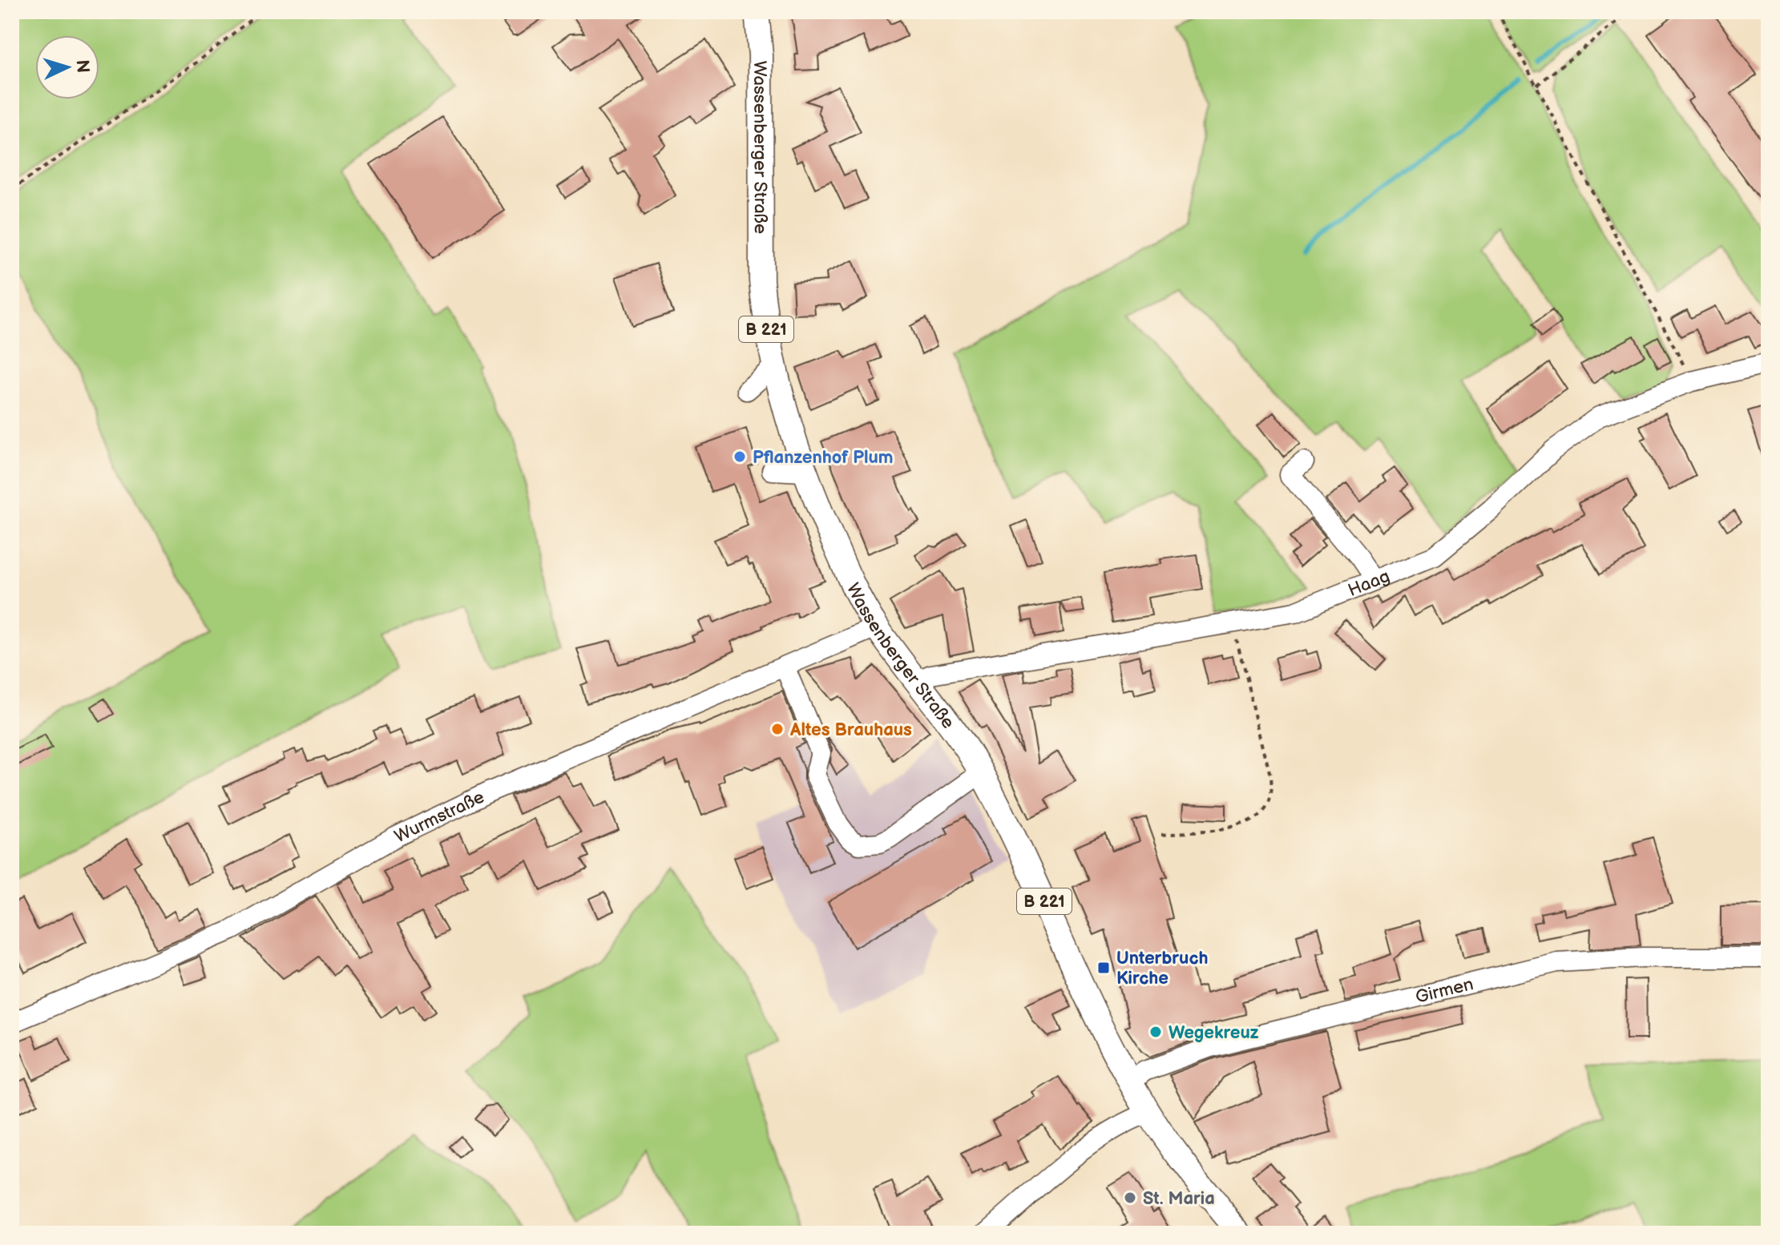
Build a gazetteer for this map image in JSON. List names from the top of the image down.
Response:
{
  "streets": {
    "main road": ["Wassenberger Straße", "B 221"],
    "street": ["Haag", "Wurmstraße", "Girmen"]
  },
  "crossings": [
    ["Wassenberger Straße", "Haag"],
    ["Wassenberger Straße", "Wurmstraße"],
    ["Wassenberger Straße", "Girmen"]
  ],
  "places": {
    "other": [
      "Pflanzenhof Plum",
      "Altes Brauhaus",
      "Wegekreuz",
      "St. Maria"
    ],
    "transit": ["Unterbruch Kirche"]
  },
  "north": "right"
}
